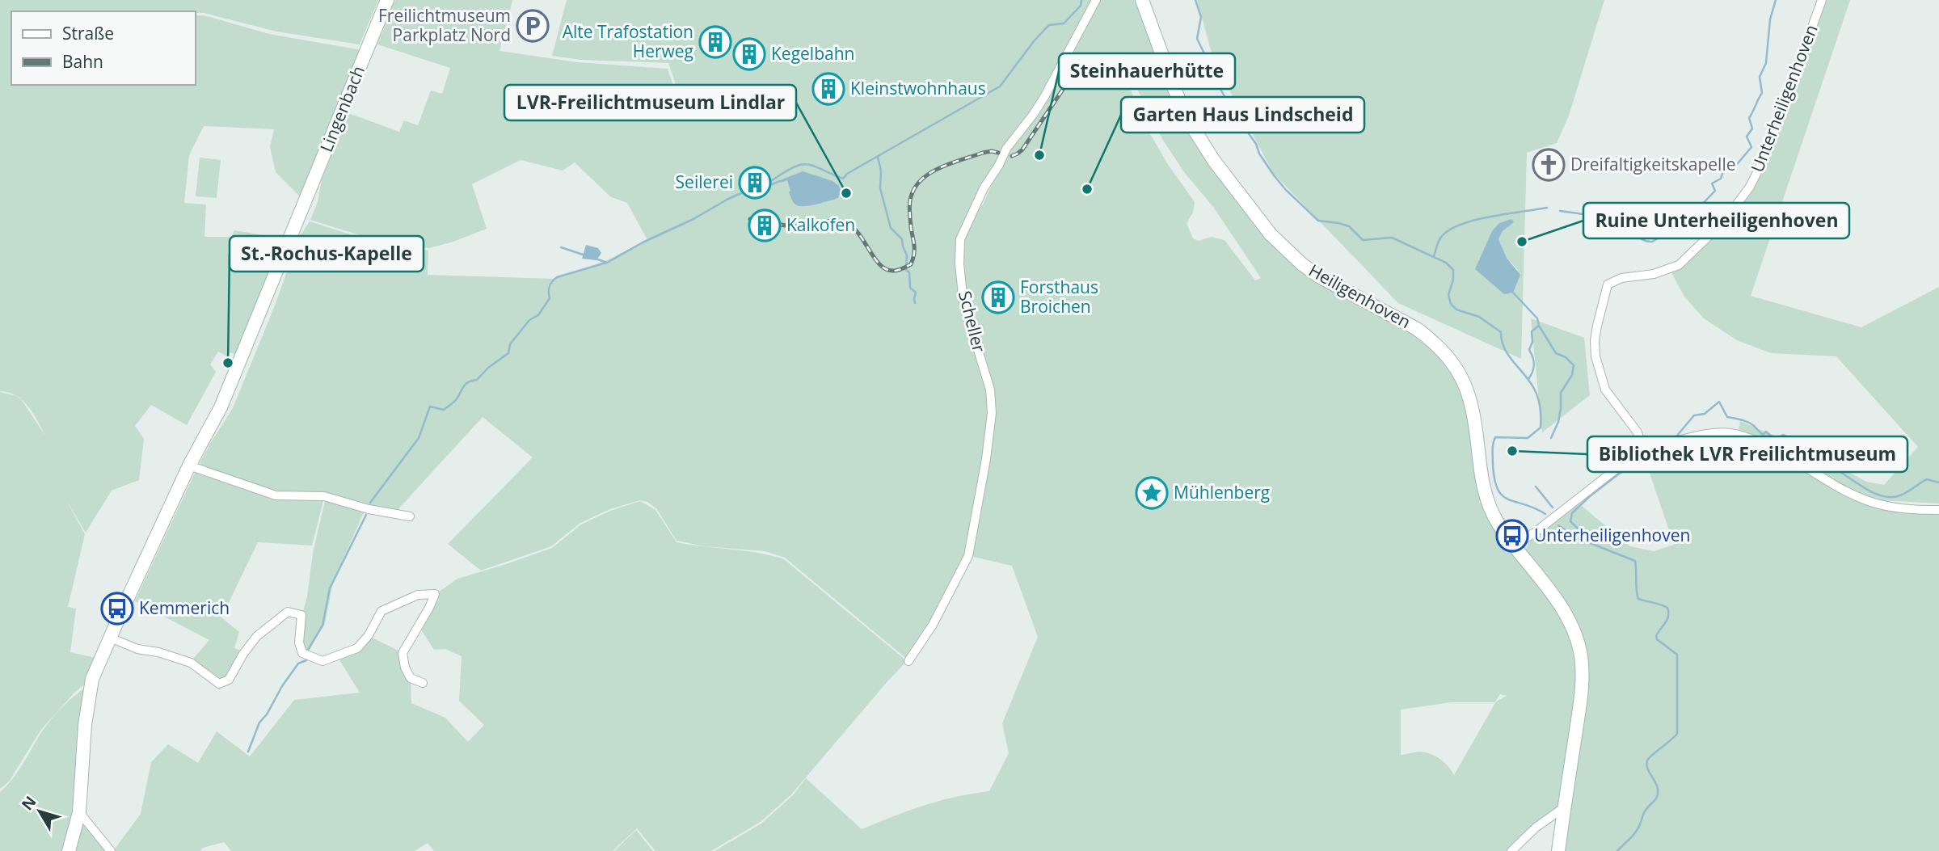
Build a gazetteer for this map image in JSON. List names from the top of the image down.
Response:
{
  "streets": {
    "main road": ["Lingenbach", "Heiligenhoven"],
    "street": ["Unterheiligenhoven", "Scheller"]
  },
  "places": {
    "parking": ["Freilichtmuseum Parkplatz Nord"],
    "building": [
      "Alte Trafostation Herweg",
      "Kegelbahn",
      "Kleinstwohnhaus",
      "Seilerei",
      "Kalkofen",
      "Forsthaus Broichen"
    ],
    "other": [
      "Steinhauerhütte",
      "Garten Haus Lindscheid",
      "LVR-Freilichtmuseum Lindlar",
      "Ruine Unterheiligenhoven",
      "St.-Rochus-Kapelle",
      "Bibliothek LVR Freilichtmuseum"
    ],
    "church": ["Dreifaltigkeitskapelle"],
    "place": ["Mühlenberg"],
    "bus stop": ["Unterheiligenhoven", "Kemmerich"]
  },
  "legend": ["Straße", "Bahn"],
  "north": "top left"
}
